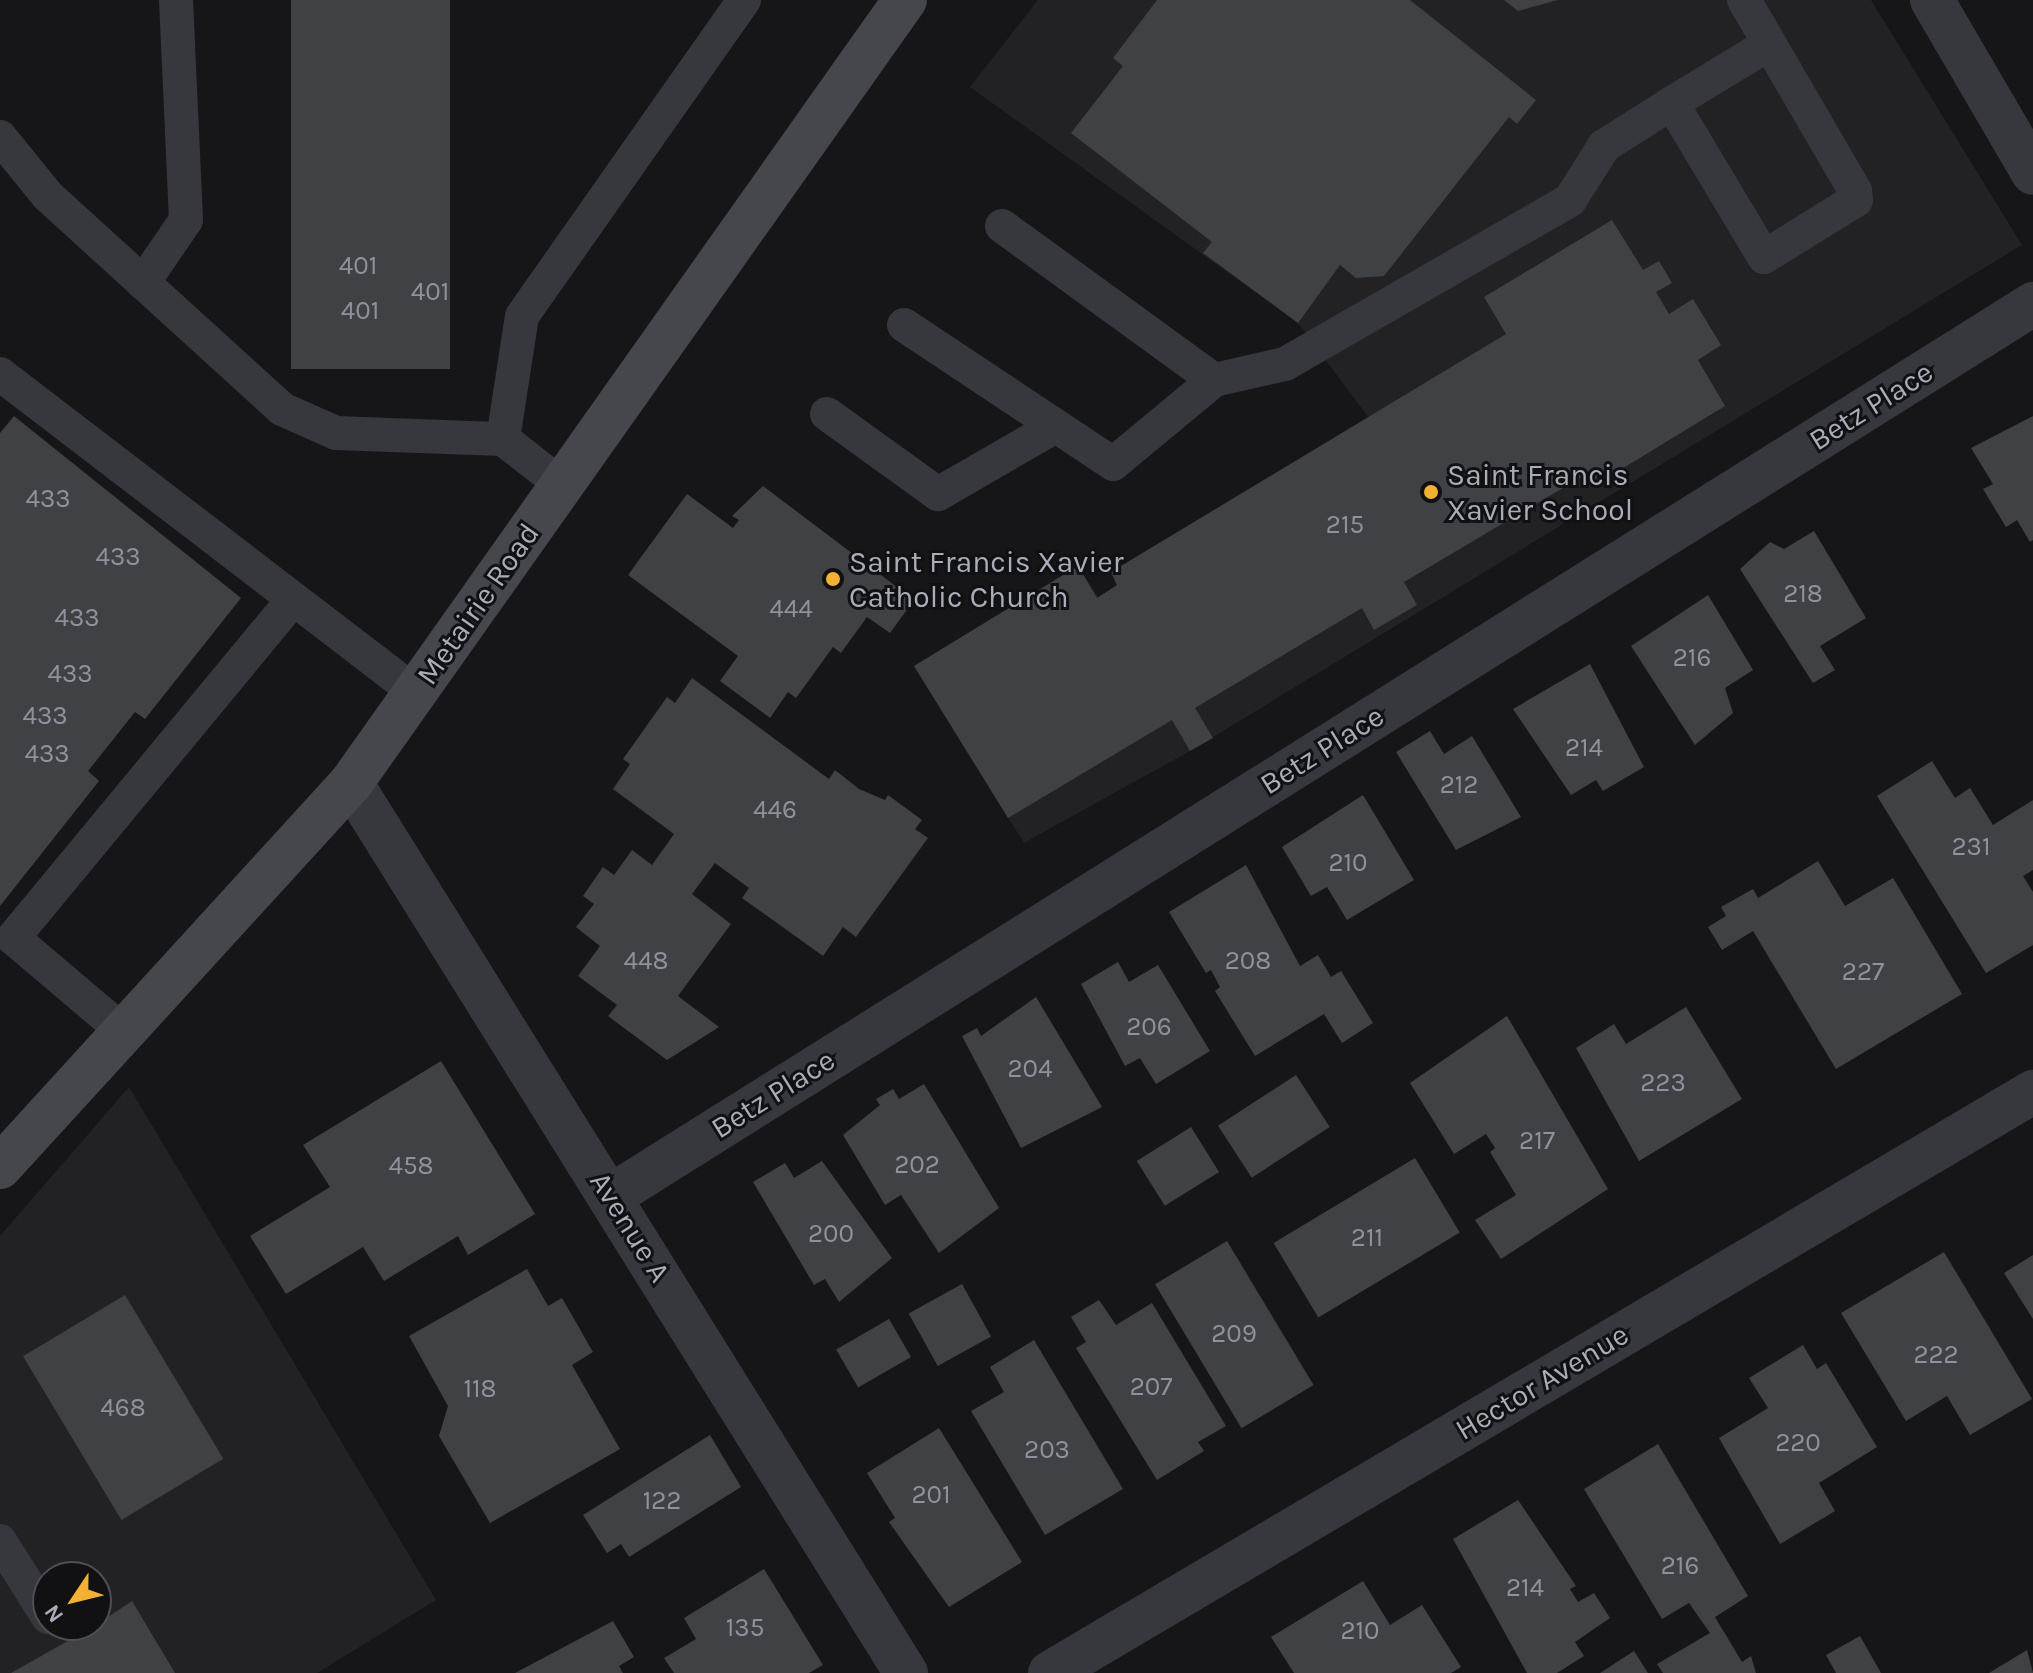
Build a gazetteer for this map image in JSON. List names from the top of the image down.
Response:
{
  "streets": {
    "main road": ["Metairie Road"],
    "street": ["Betz Place", "Avenue A", "Hector Avenue"]
  },
  "crossings": [
    ["Betz Place", "Avenue A"],
    ["Metairie Road", "Avenue A"]
  ],
  "places": ["Saint Francis Xavier School", "Saint Francis Xavier Catholic Church"],
  "house_numbers": [
    "401",
    "401",
    "401",
    "433",
    "215",
    "433",
    "218",
    "444",
    "433",
    "216",
    "433",
    "433",
    "214",
    "433",
    "212",
    "446",
    "231",
    "210",
    "448",
    "208",
    "227",
    "206",
    "204",
    "223",
    "217",
    "202",
    "458",
    "200",
    "211",
    "209",
    "222",
    "207",
    "118",
    "468",
    "220",
    "203",
    "201",
    "122",
    "216",
    "214",
    "135",
    "210"
  ],
  "north": "bottom left"
}
